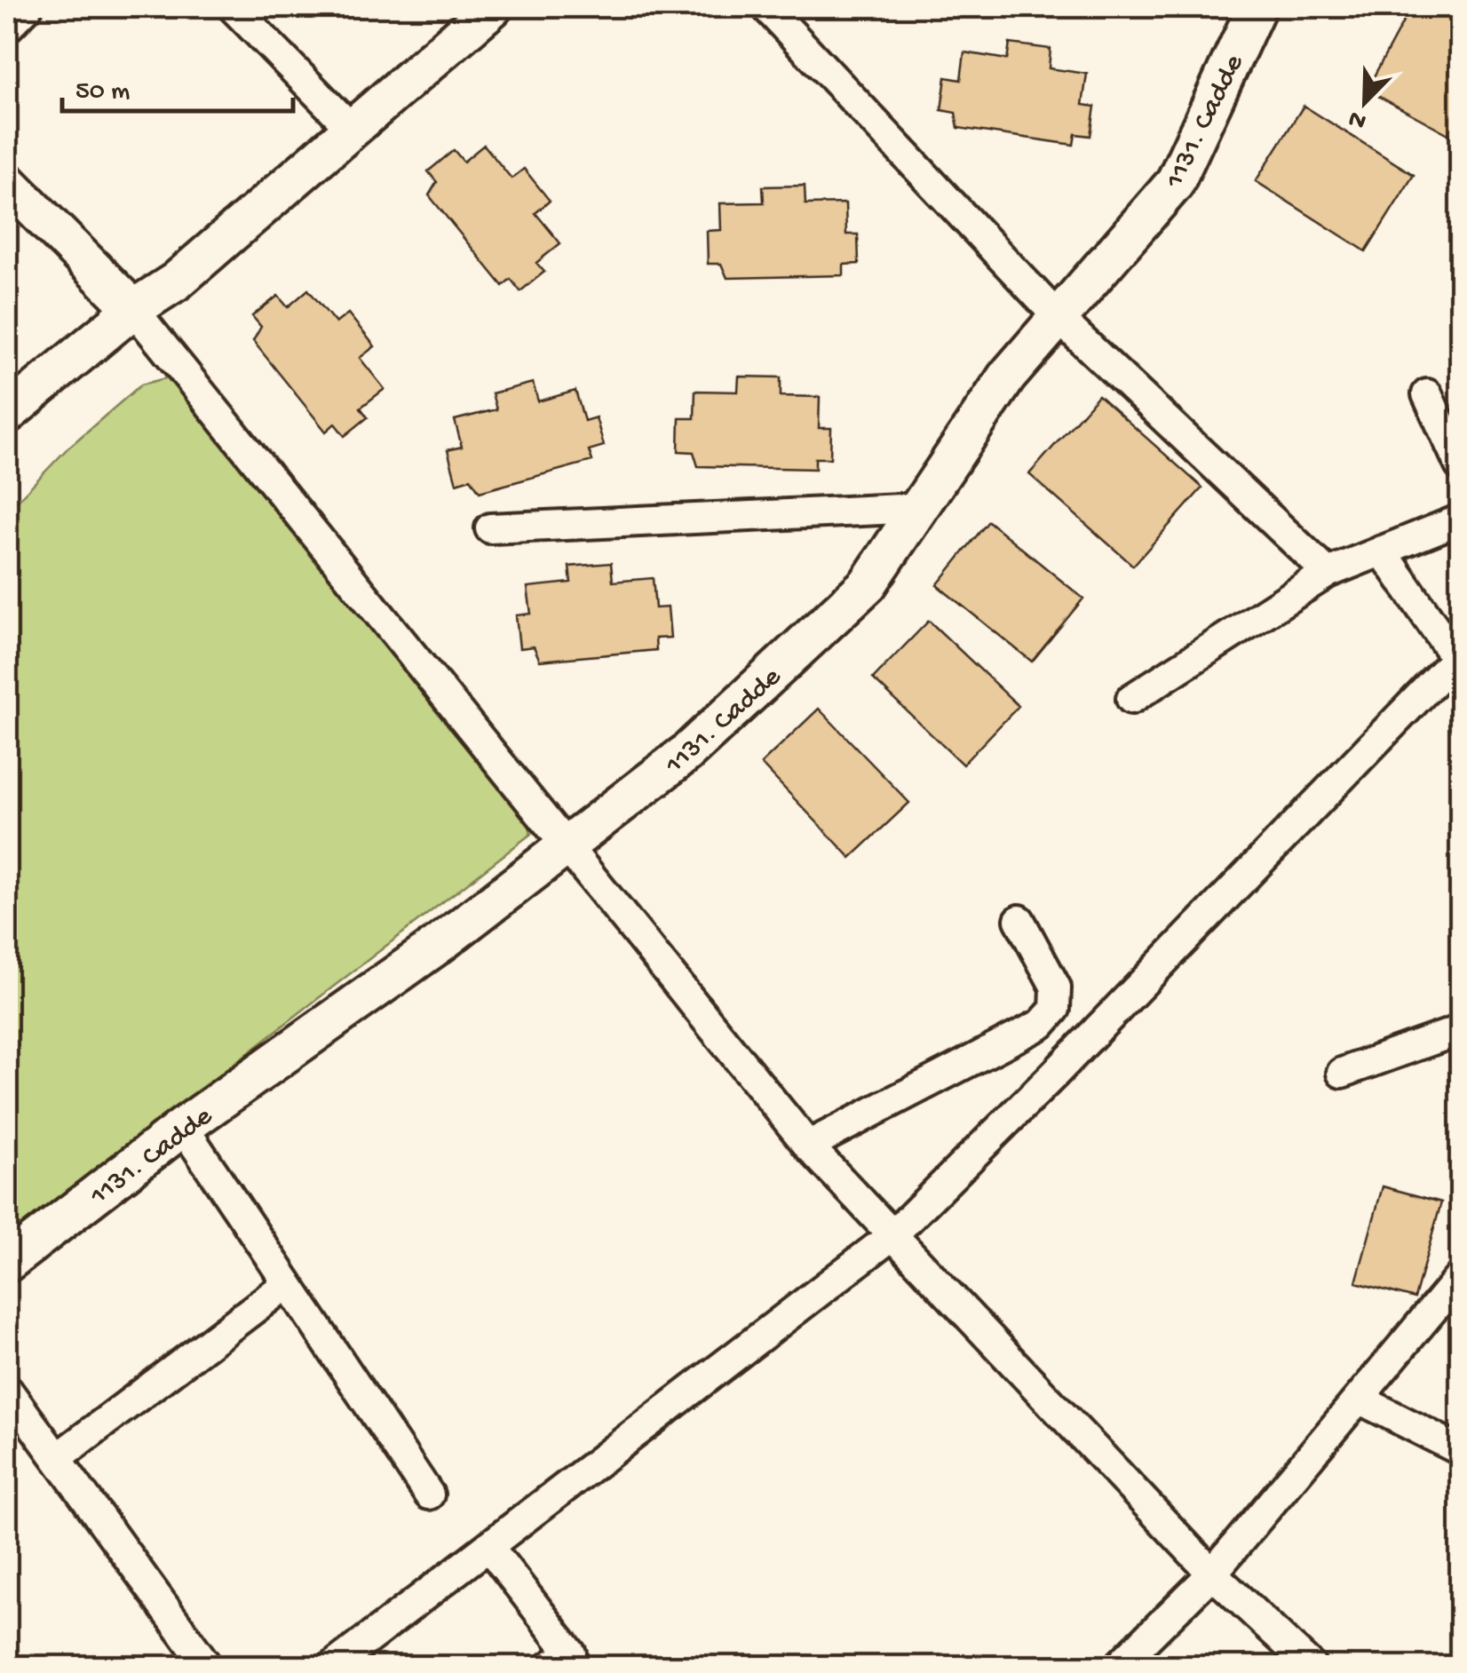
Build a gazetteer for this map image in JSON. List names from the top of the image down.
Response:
{
  "streets": {
    "street": ["1131. Cadde"]
  },
  "scale_bar": "50 m",
  "north": "bottom left"
}
